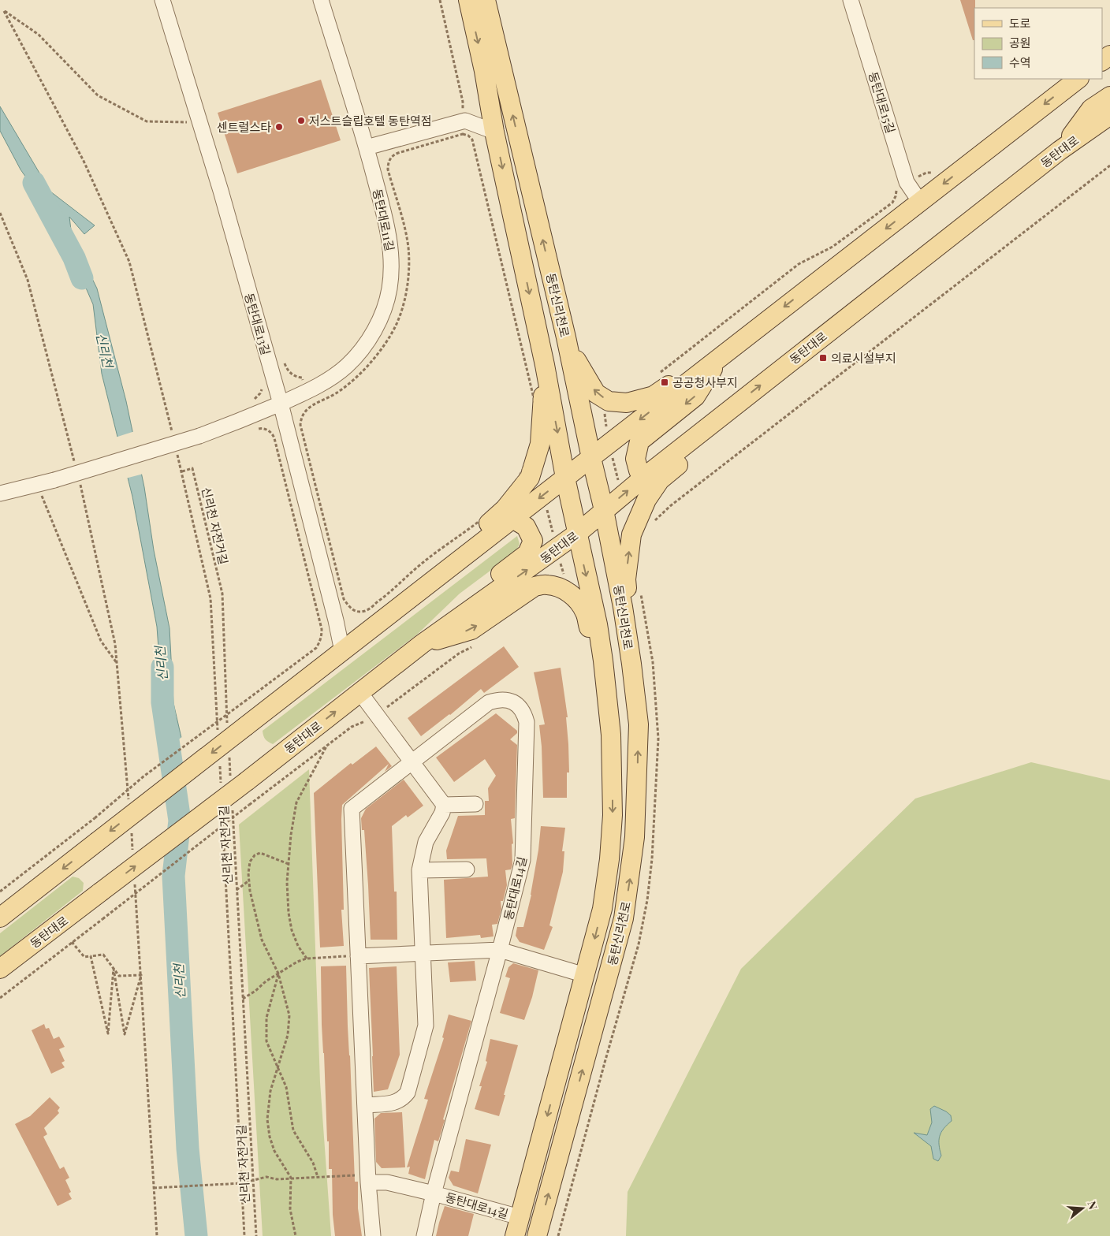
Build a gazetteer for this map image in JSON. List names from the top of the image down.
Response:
{
  "streets": {
    "main road": ["동탄대로", "동탄신리천로"],
    "street": [
      "동탄대로15길",
      "동탄대로11길",
      "동탄대로13길",
      "동탄대로14길"
    ],
    "path": ["신리천 자전거길"]
  },
  "crossings": [
    ["동탄대로", "동탄신리천로"],
    ["동탄대로11길", "동탄대로13길"],
    ["동탄신리천로", "동탄대로14길"]
  ],
  "water": ["신리천"],
  "places": {
    "other": ["저스트슬립호텔 동탄역점", "센트럴스타"],
    "transit": ["의료시설부지", "공공청사부지"]
  },
  "legend": ["도로", "공원", "수역"],
  "north": "right"
}
